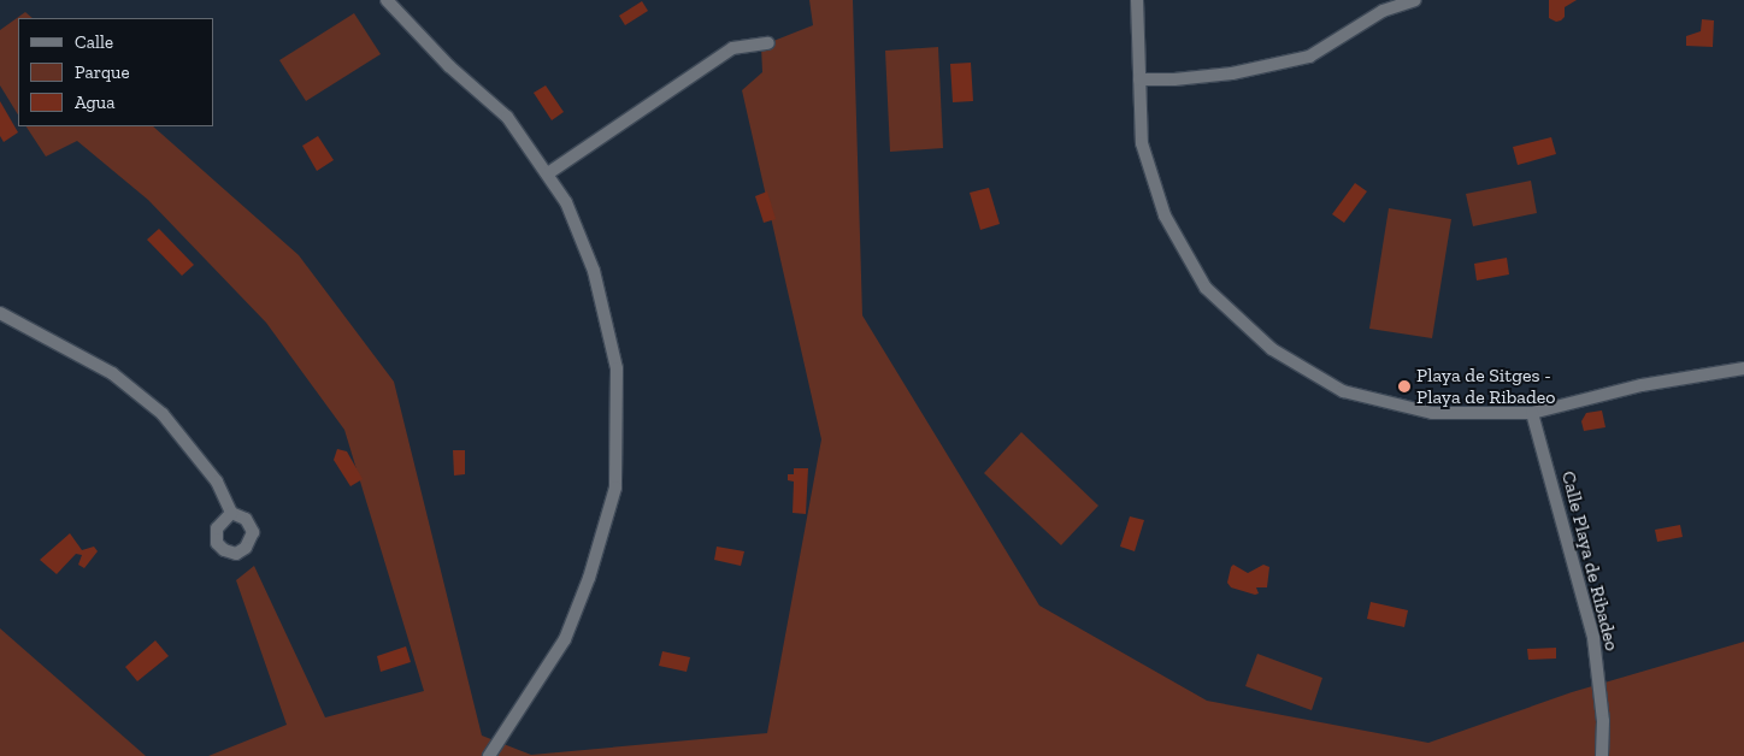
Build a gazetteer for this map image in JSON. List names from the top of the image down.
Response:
{
  "streets": {
    "street": ["Calle Playa de Ribadeo"]
  },
  "places": ["Playa de Sitges - Playa de Ribadeo"],
  "legend": ["Calle", "Parque", "Agua"]
}
